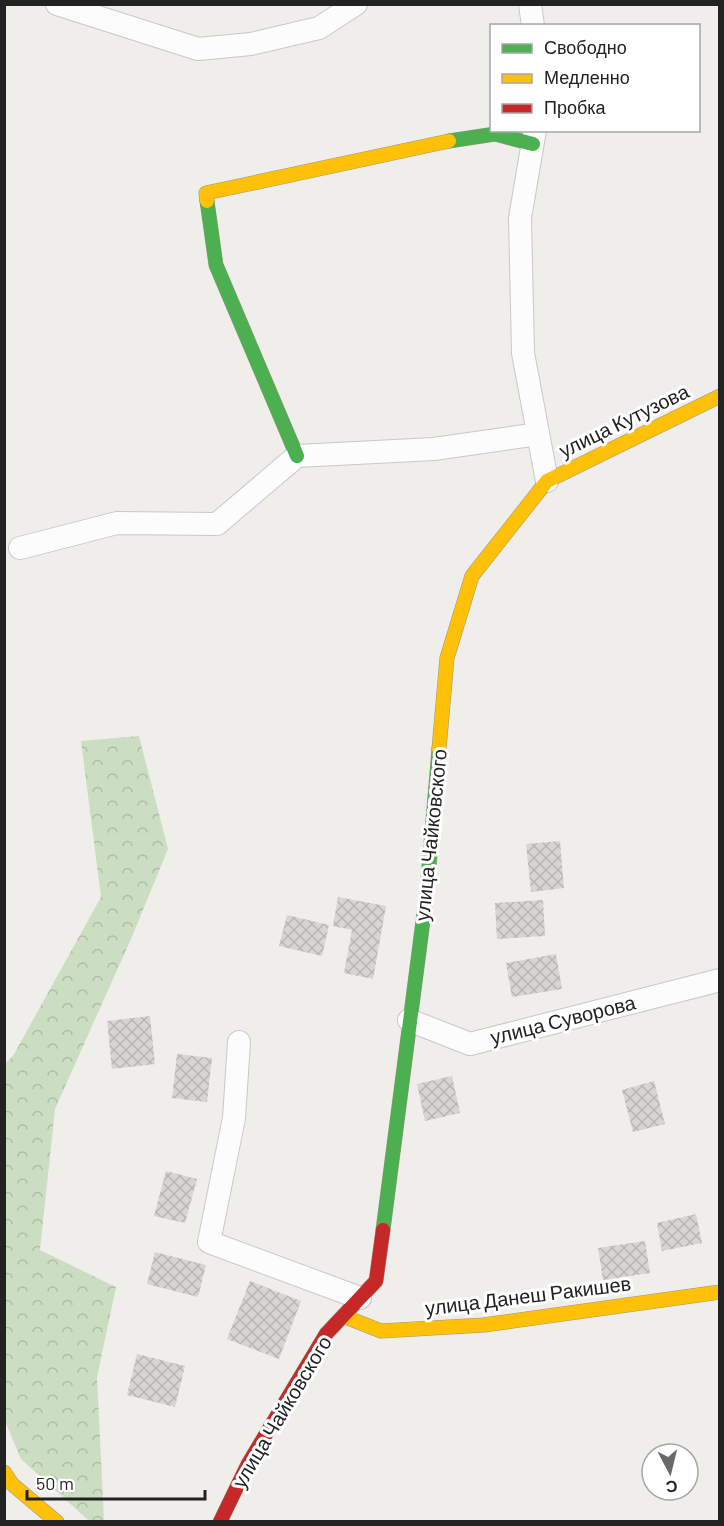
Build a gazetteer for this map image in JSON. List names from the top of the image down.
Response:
{
  "streets": {
    "street": [
      "улица Кутузова",
      "улица Чайковского",
      "улица Суворова",
      "улица Данеш Ракишев"
    ]
  },
  "crossings": [
    ["улица Кутузова", "улица Чайковского"],
    ["улица Чайковского", "улица Суворова"],
    ["улица Чайковского", "улица Данеш Ракишев"]
  ],
  "legend": ["Свободно", "Медленно", "Пробка"],
  "scale_bar": "50 m",
  "north": "bottom"
}
